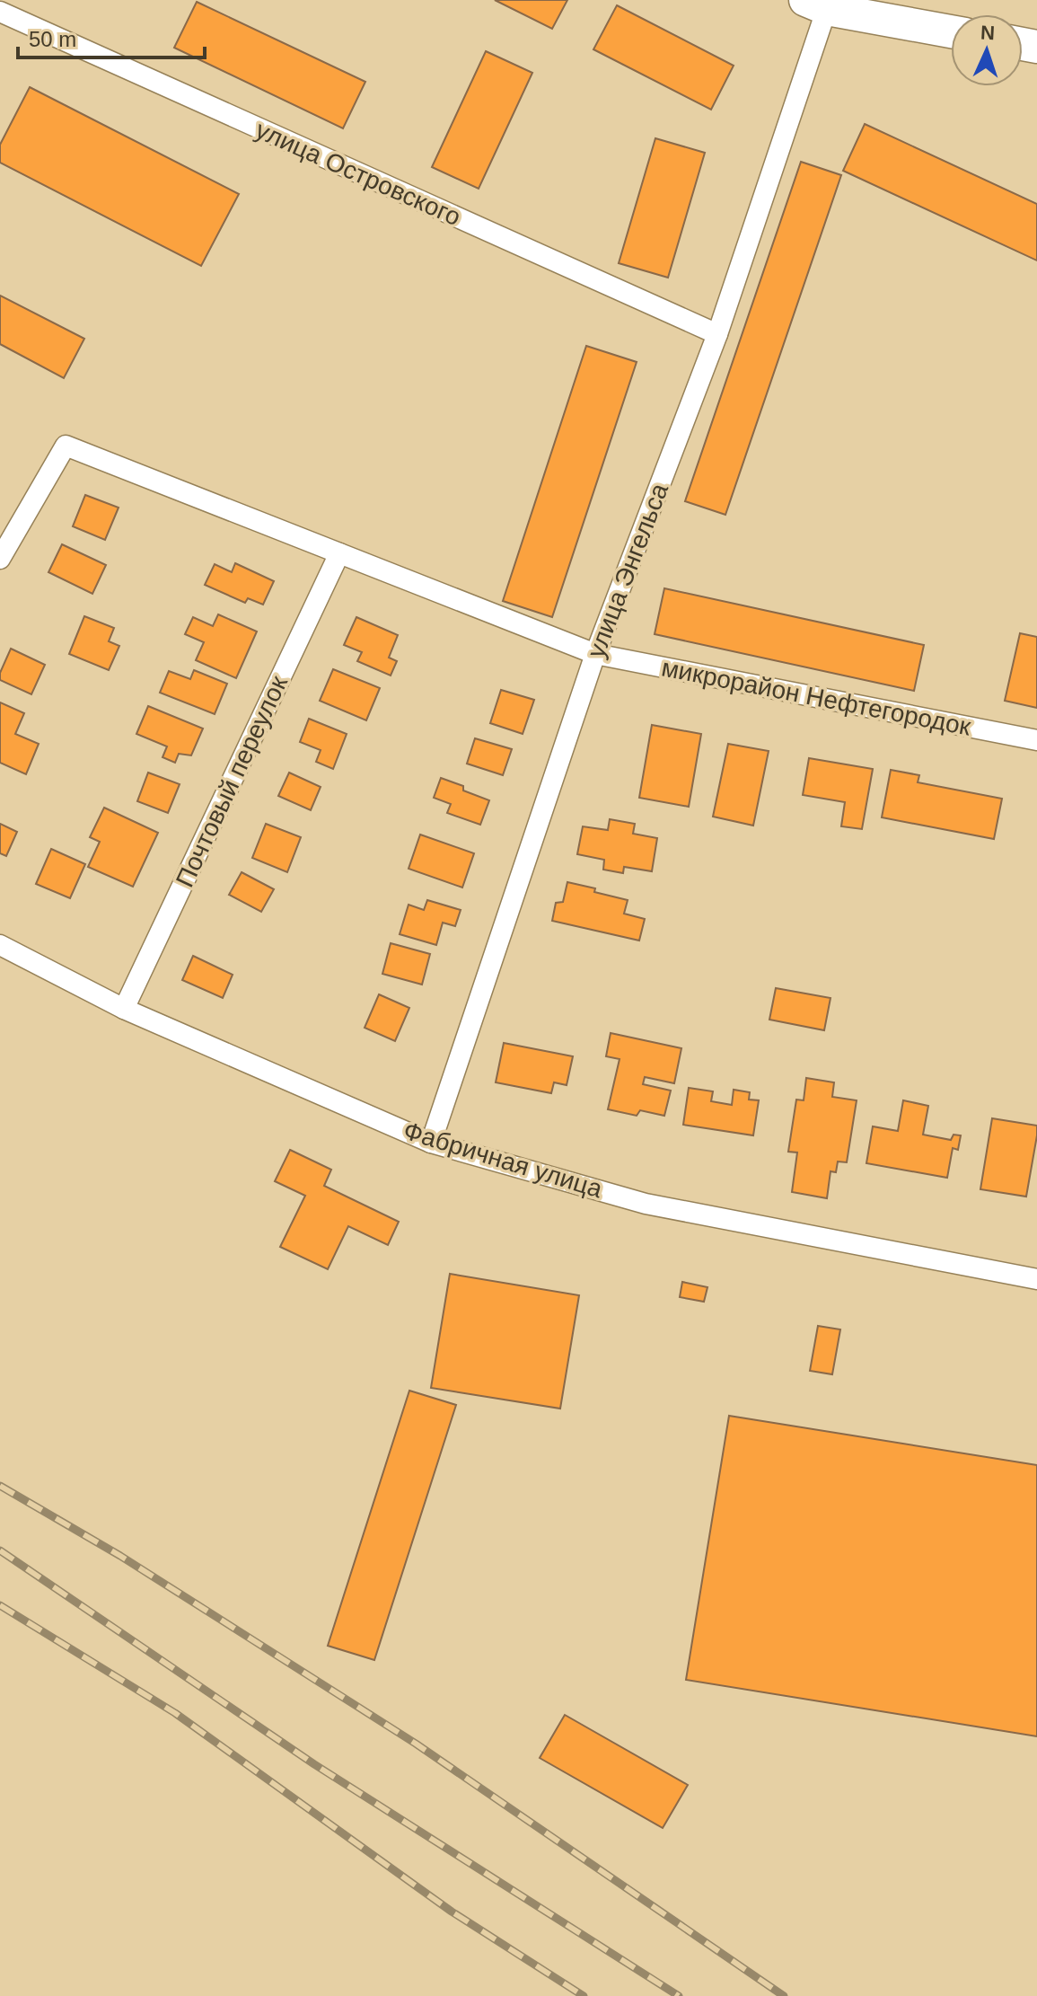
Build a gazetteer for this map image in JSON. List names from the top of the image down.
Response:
{
  "streets": {
    "street": [
      "улица Островского",
      "улица Энгельса",
      "микрорайон Нефтегородок",
      "Почтовый переулок",
      "Фабричная улица"
    ]
  },
  "crossings": [
    ["улица Островского", "улица Энгельса"],
    ["улица Энгельса", "микрорайон Нефтегородок"],
    ["улица Энгельса", "Фабричная улица"],
    ["микрорайон Нефтегородок", "Почтовый переулок"],
    ["Почтовый переулок", "Фабричная улица"]
  ],
  "scale_bar": "50 m",
  "north": "top"
}
